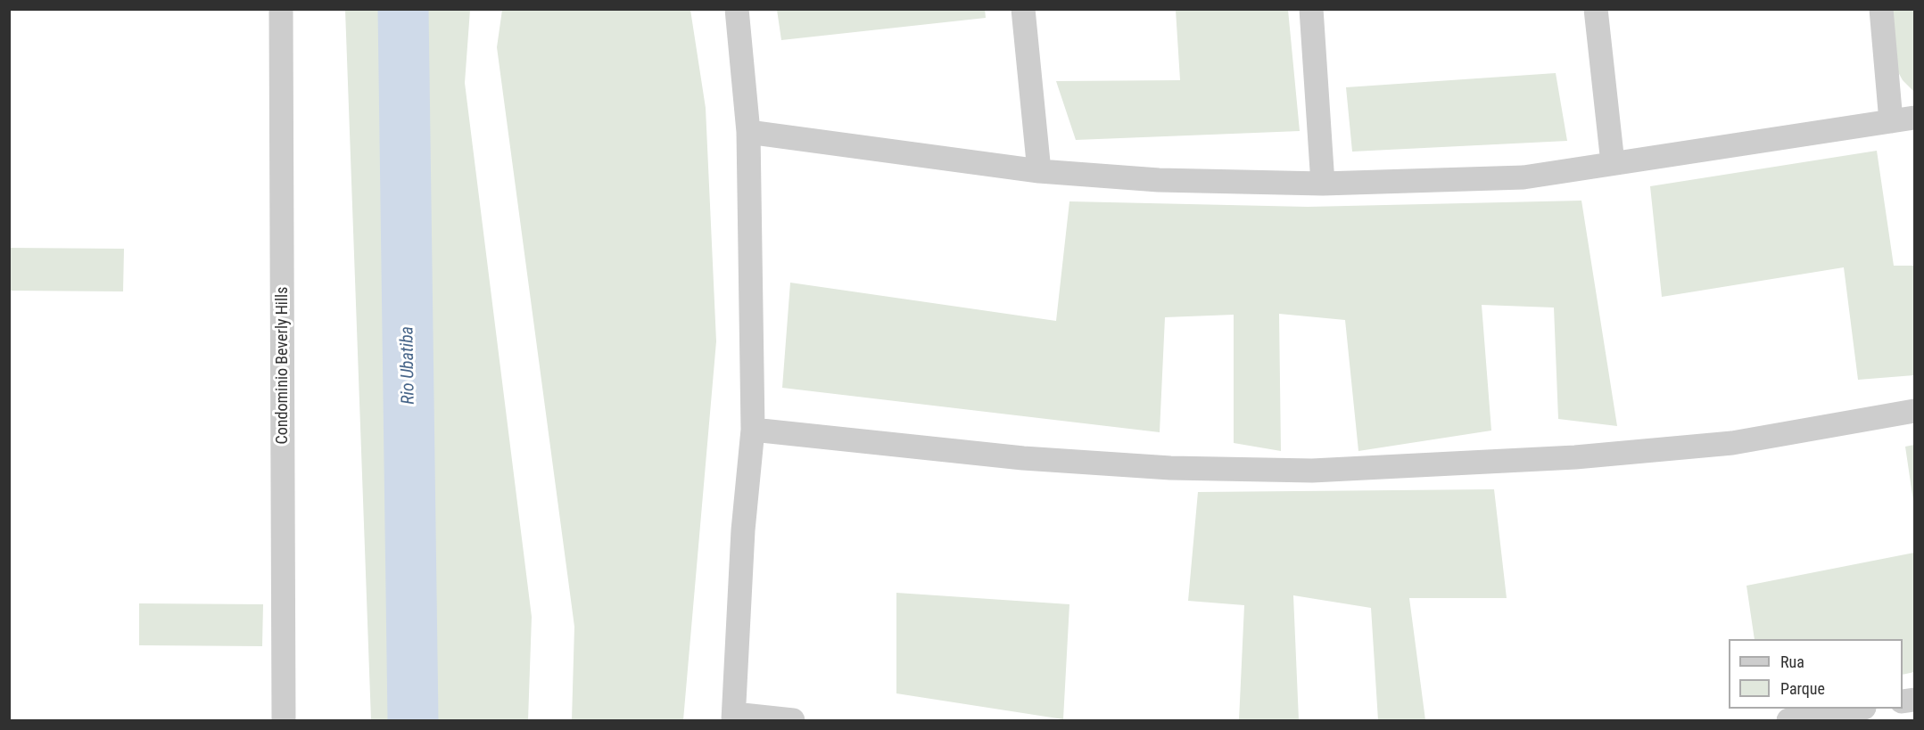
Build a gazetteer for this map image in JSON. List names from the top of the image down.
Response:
{
  "streets": {
    "street": ["Condominio Beverly Hills"]
  },
  "water": ["Rio Ubatiba"],
  "legend": ["Rua", "Parque"]
}
